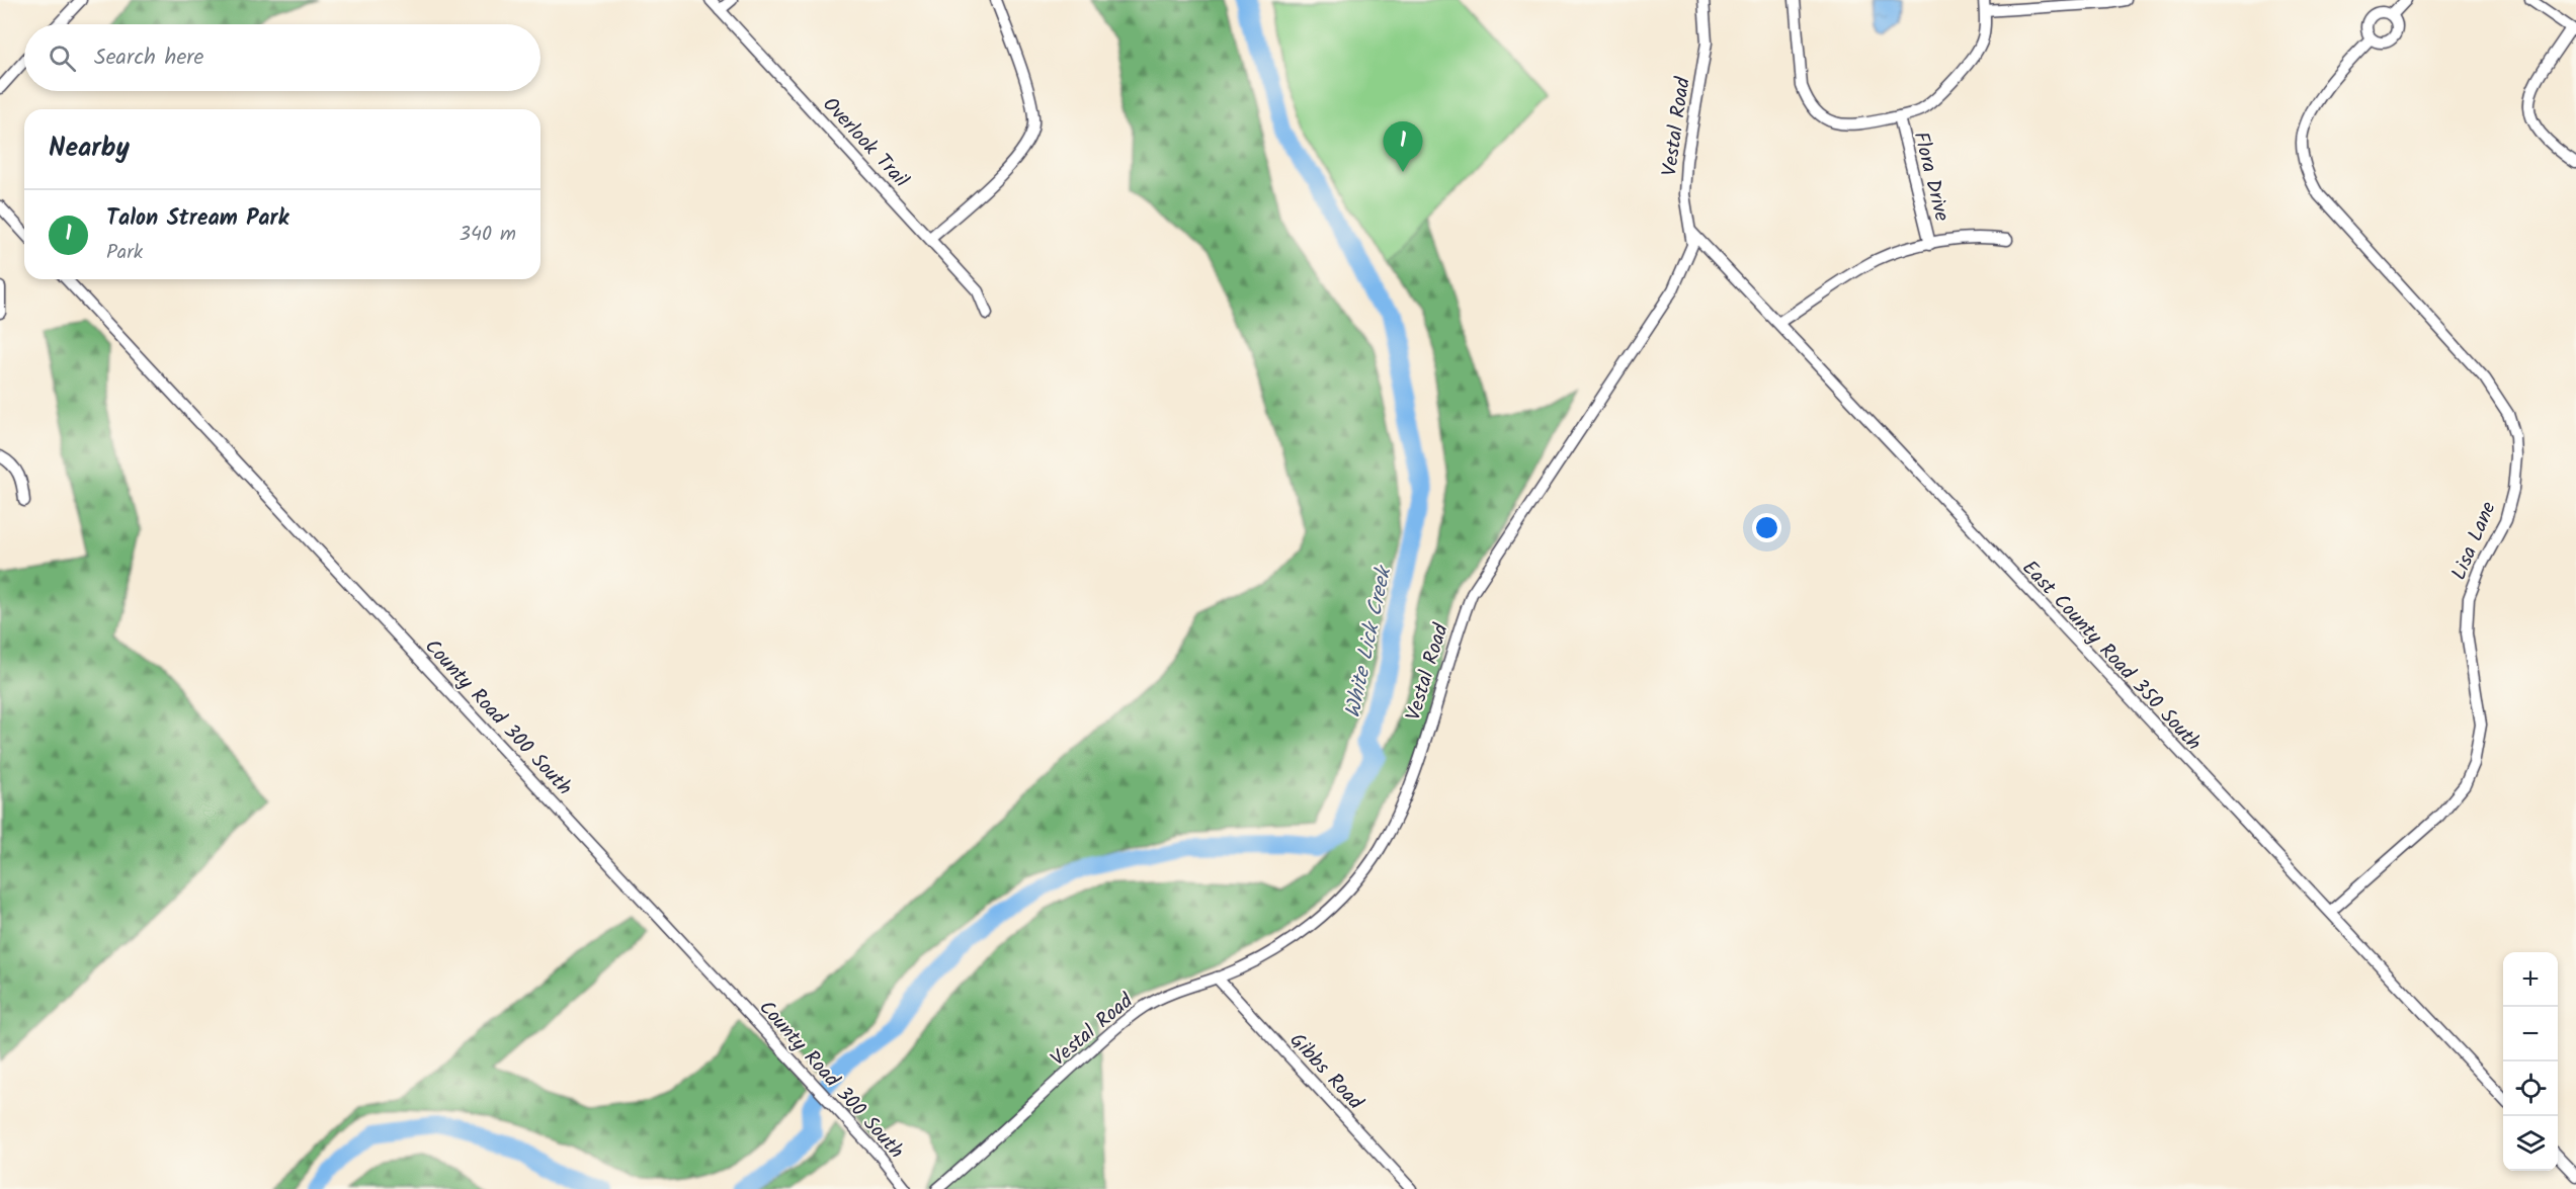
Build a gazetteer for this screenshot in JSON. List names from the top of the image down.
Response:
{
  "streets": {
    "street": [
      "Vestal Road",
      "Overlook Trail",
      "Flora Drive",
      "Lisa Lane",
      "East County Road 350 South",
      "County Road 300 South",
      "Gibbs Road"
    ]
  },
  "crossings": [
    ["Vestal Road", "East County Road 350 South"],
    ["Vestal Road", "Gibbs Road"],
    ["Lisa Lane", "East County Road 350 South"]
  ],
  "water": ["White Lick Creek"],
  "page": {
    "search": "Search here",
    "heading": "Nearby",
    "pins": "1",
    "list": [
      {
        "mark": "1",
        "name": "Talon Stream Park",
        "note": "Park",
        "value": "340 m"
      }
    ],
    "map_buttons": ["+", "−"]
  }
}
